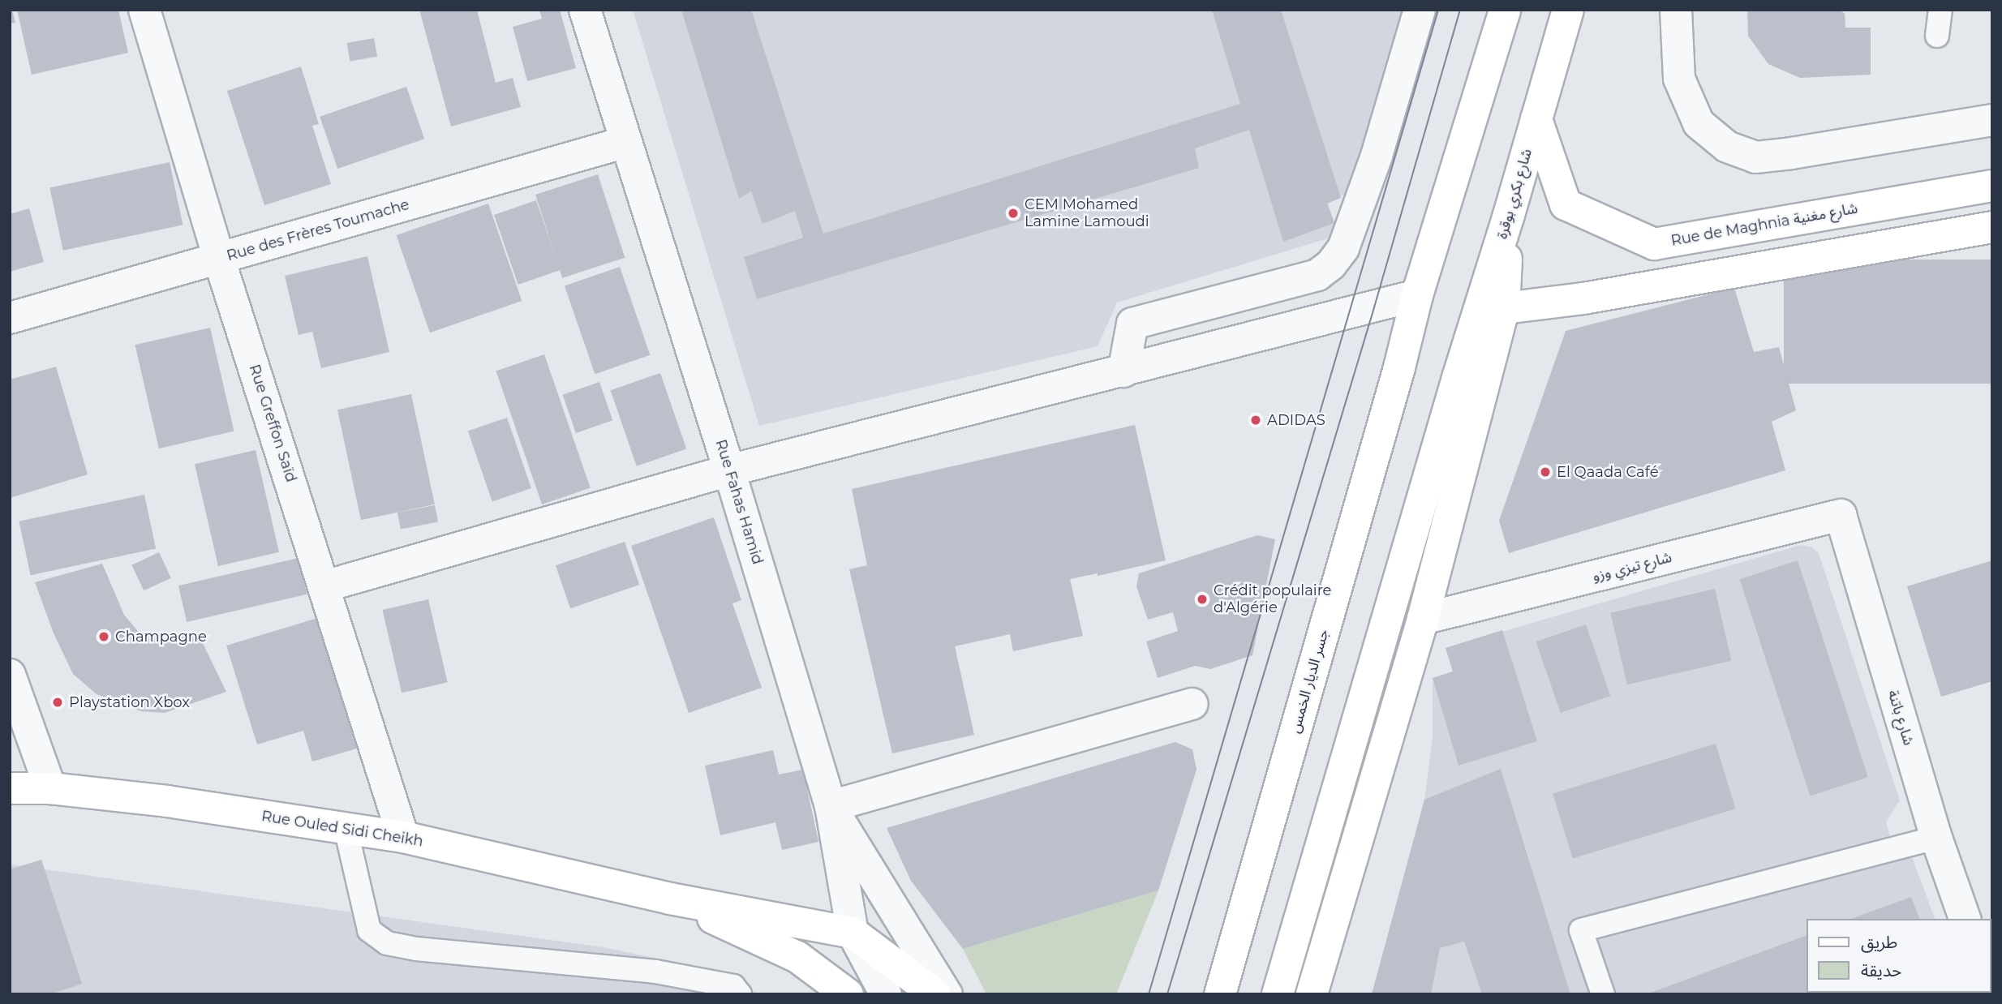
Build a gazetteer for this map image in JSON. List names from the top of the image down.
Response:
{
  "streets": {
    "main road": [
      "شارع بكري بوقرة",
      "Rue de Maghnia شارع مغنية",
      "جسر الديار الخمس",
      "Rue Ouled Sidi Cheikh"
    ],
    "street": [
      "Rue des Frères Toumache",
      "Rue Greffon Saïd",
      "Rue Fahas Hamid",
      "شارع تيزي وزو",
      "شارع باتنة"
    ]
  },
  "crossings": [
    ["شارع بكري بوقرة", "Rue de Maghnia شارع مغنية"],
    ["Rue des Frères Toumache", "Rue Greffon Saïd"],
    ["Rue des Frères Toumache", "Rue Fahas Hamid"],
    ["Rue Greffon Saïd", "Rue Ouled Sidi Cheikh"],
    ["Rue Fahas Hamid", "Rue Ouled Sidi Cheikh"],
    ["شارع تيزي وزو", "شارع باتنة"]
  ],
  "places": [
    "CEM Mohamed Lamine Lamoudi",
    "ADIDAS",
    "El Qaada Café",
    "Crédit populaire d'Algérie",
    "Champagne",
    "Playstation Xbox"
  ],
  "legend": ["طريق", "حديقة"]
}
